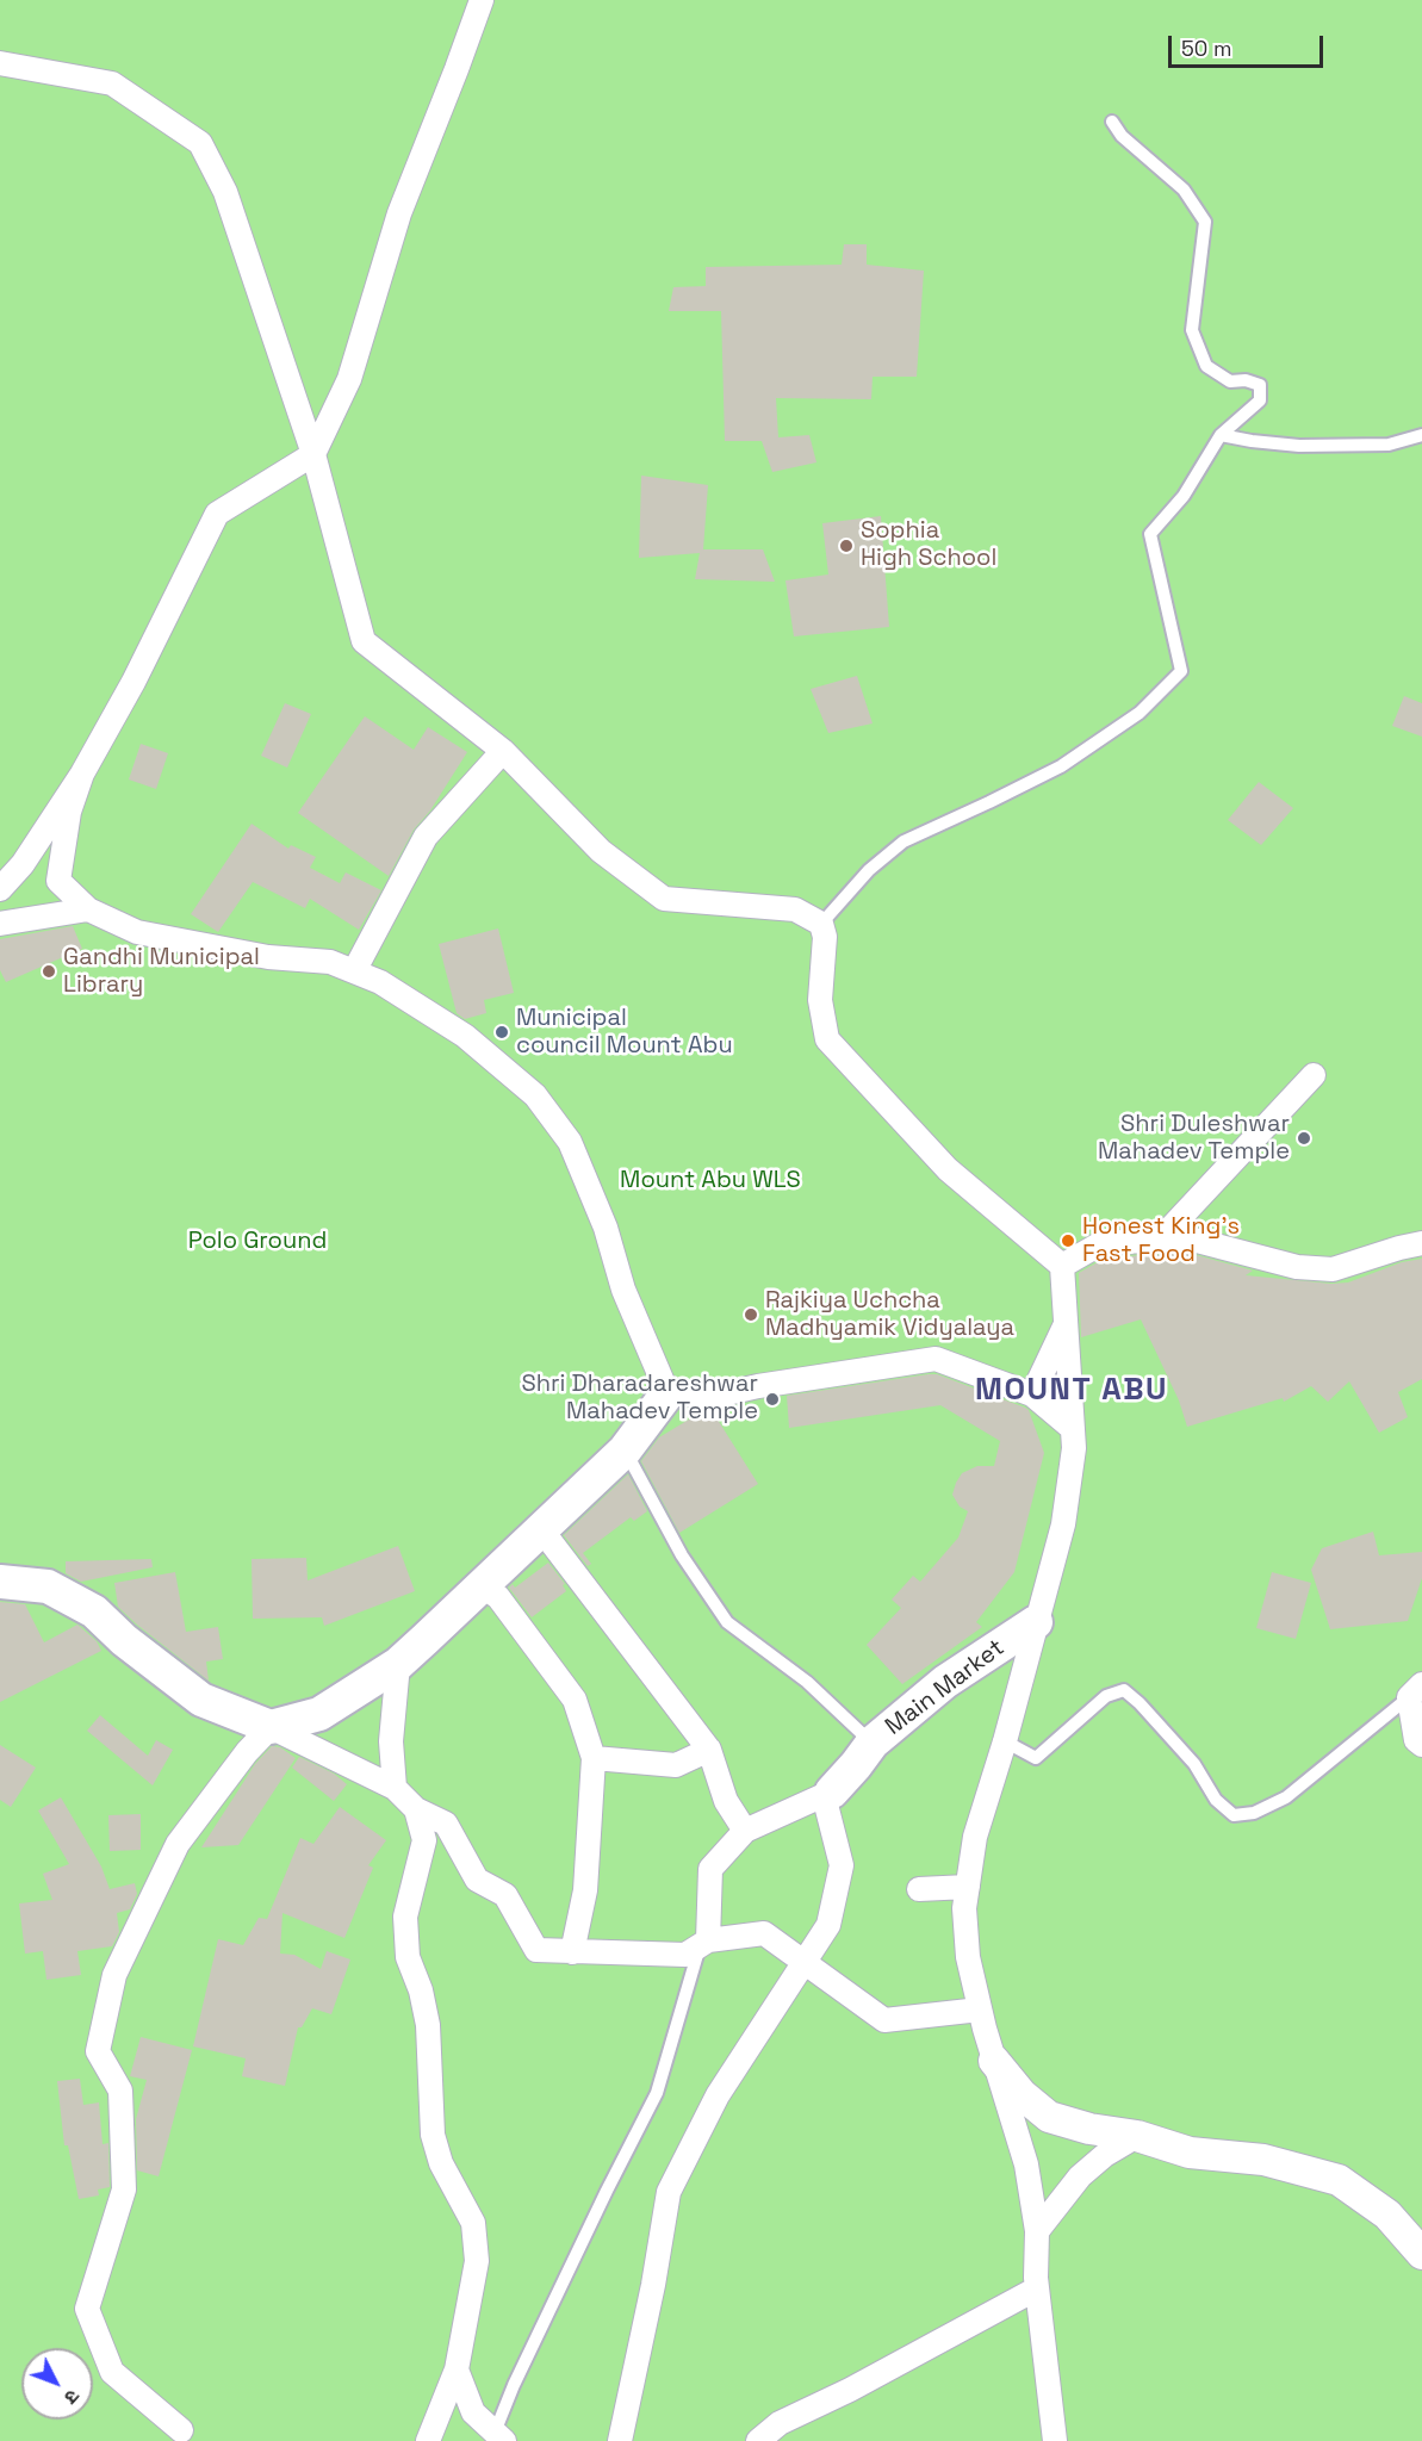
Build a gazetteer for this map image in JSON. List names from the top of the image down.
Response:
{
  "streets": {
    "main road": ["Main Market"]
  },
  "districts": ["MOUNT ABU"],
  "parks": ["Mount Abu WLS", "Polo Ground"],
  "places": [
    "Sophia High School",
    "Gandhi Municipal Library",
    "Municipal council Mount Abu",
    "Shri Duleshwar Mahadev Temple",
    "Honest King's Fast Food",
    "Rajkiya Uchcha Madhyamik Vidyalaya",
    "Shri Dharadareshwar Mahadev Temple"
  ],
  "scale_bar": "50 m",
  "north": "bottom right"
}
